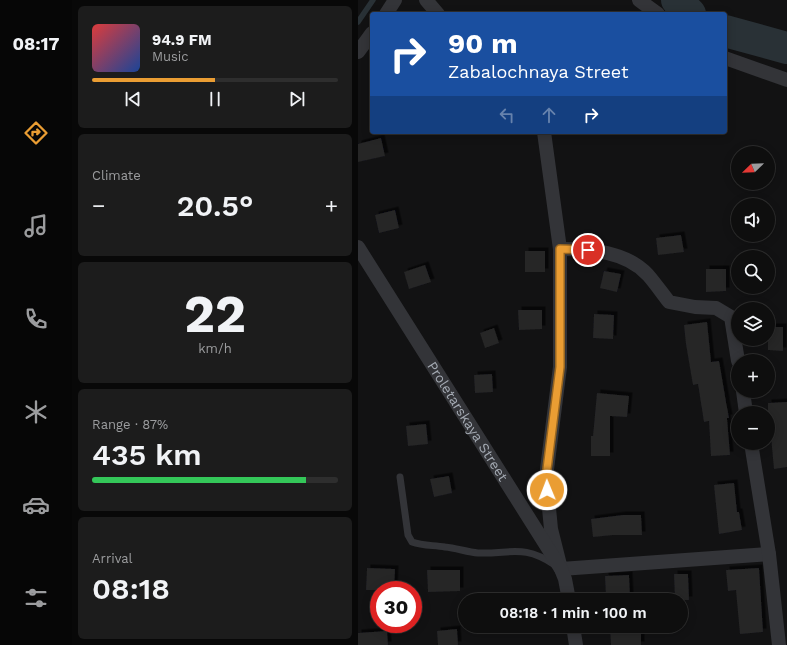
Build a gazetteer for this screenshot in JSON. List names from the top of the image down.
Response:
{
  "streets": {
    "street": ["Proletarskaya Street"]
  },
  "north": "bottom left",
  "page": {
    "tabs": "08:17",
    "turn": ["90 m", "Zabalochnaya Street"],
    "song": ["94.9 FM", "Music"],
    "tile": [
      "Climate",
      ["22", "km/h"],
      ["Range · 87%", "435 km"],
      ["Arrival", "08:18"]
    ],
    "map_buttons": ["+", "−"],
    "heat": ["−", "20.5°", "+"],
    "limit": "30",
    "trip": "08:18 · 1 min · 100 m"
  }
}
